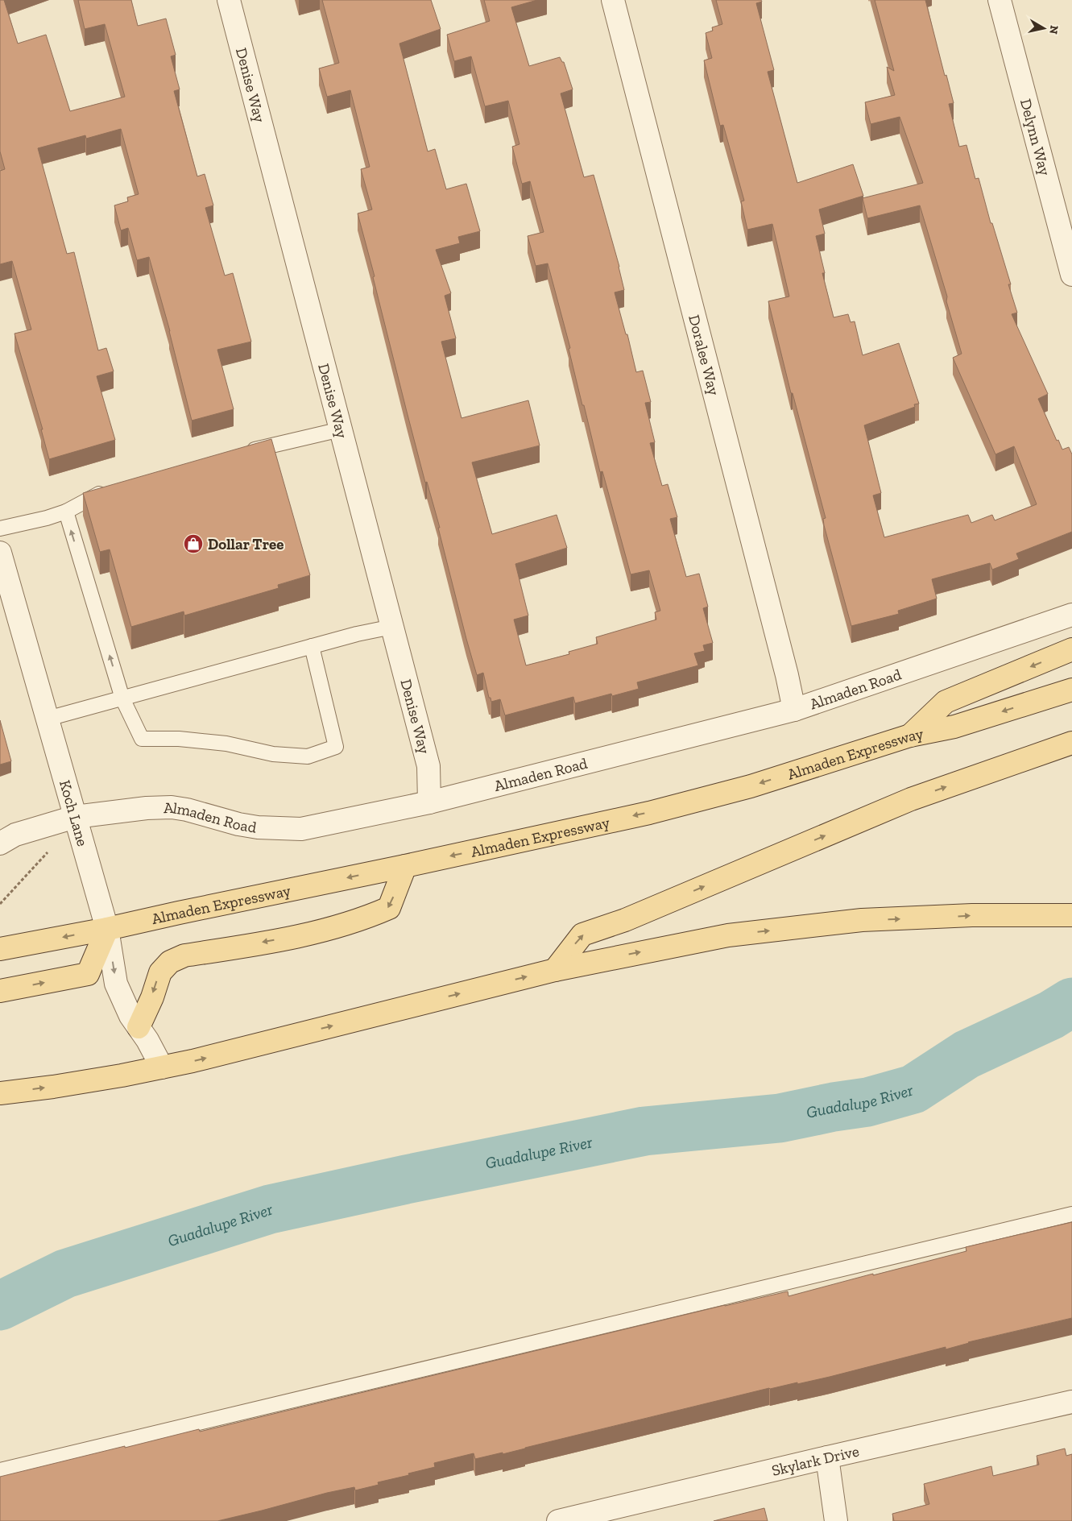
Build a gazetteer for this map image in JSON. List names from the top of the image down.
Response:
{
  "streets": {
    "main road": ["Almaden Expressway"],
    "street": [
      "Denise Way",
      "Delynn Way",
      "Doralee Way",
      "Almaden Road",
      "Koch Lane",
      "Skylark Drive"
    ]
  },
  "crossings": [
    ["Denise Way", "Almaden Road"],
    ["Doralee Way", "Almaden Road"],
    ["Almaden Road", "Koch Lane"],
    ["Almaden Expressway", "Koch Lane"]
  ],
  "water": ["Guadalupe River"],
  "places": {
    "shop": ["Dollar Tree"]
  },
  "north": "right"
}
